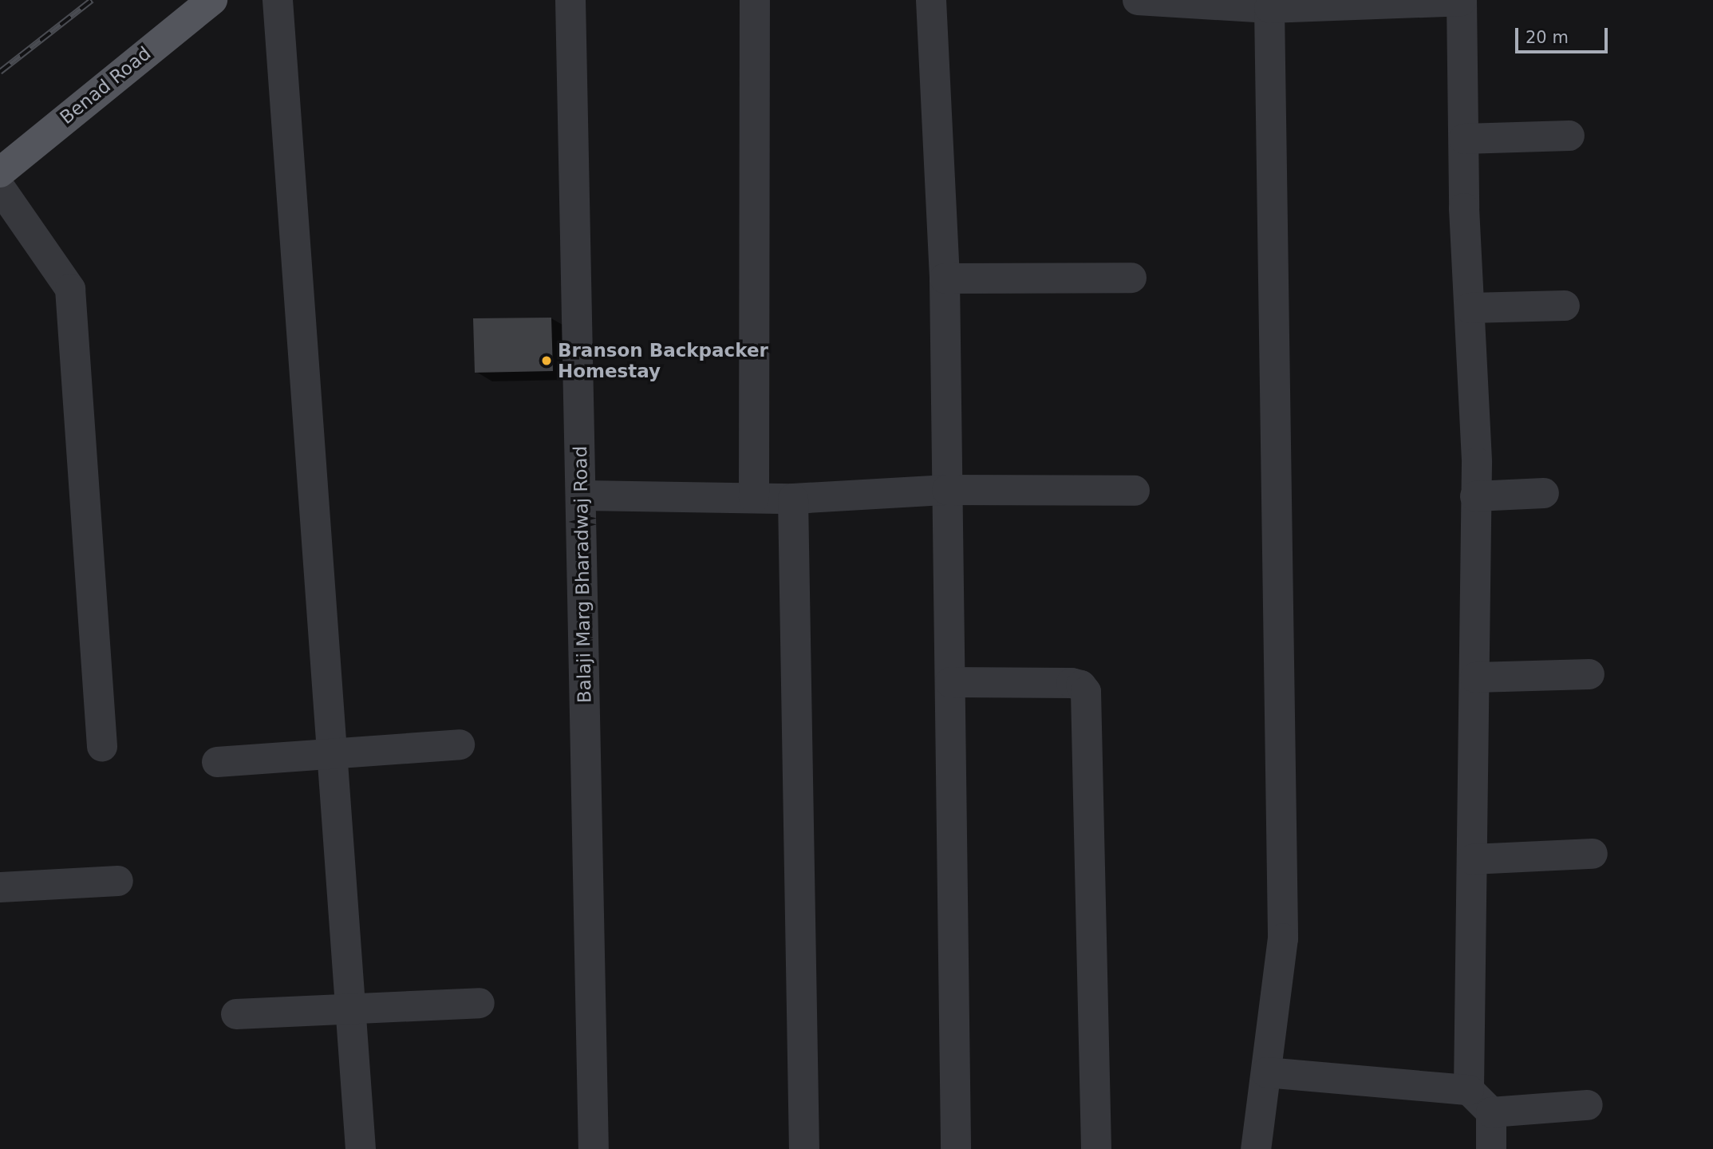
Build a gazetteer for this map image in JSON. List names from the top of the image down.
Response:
{
  "streets": {
    "main road": ["Benad Road"],
    "street": ["Balaji Marg Bharadwaj Road"]
  },
  "places": ["Branson Backpacker Homestay"],
  "scale_bar": "20 m"
}
